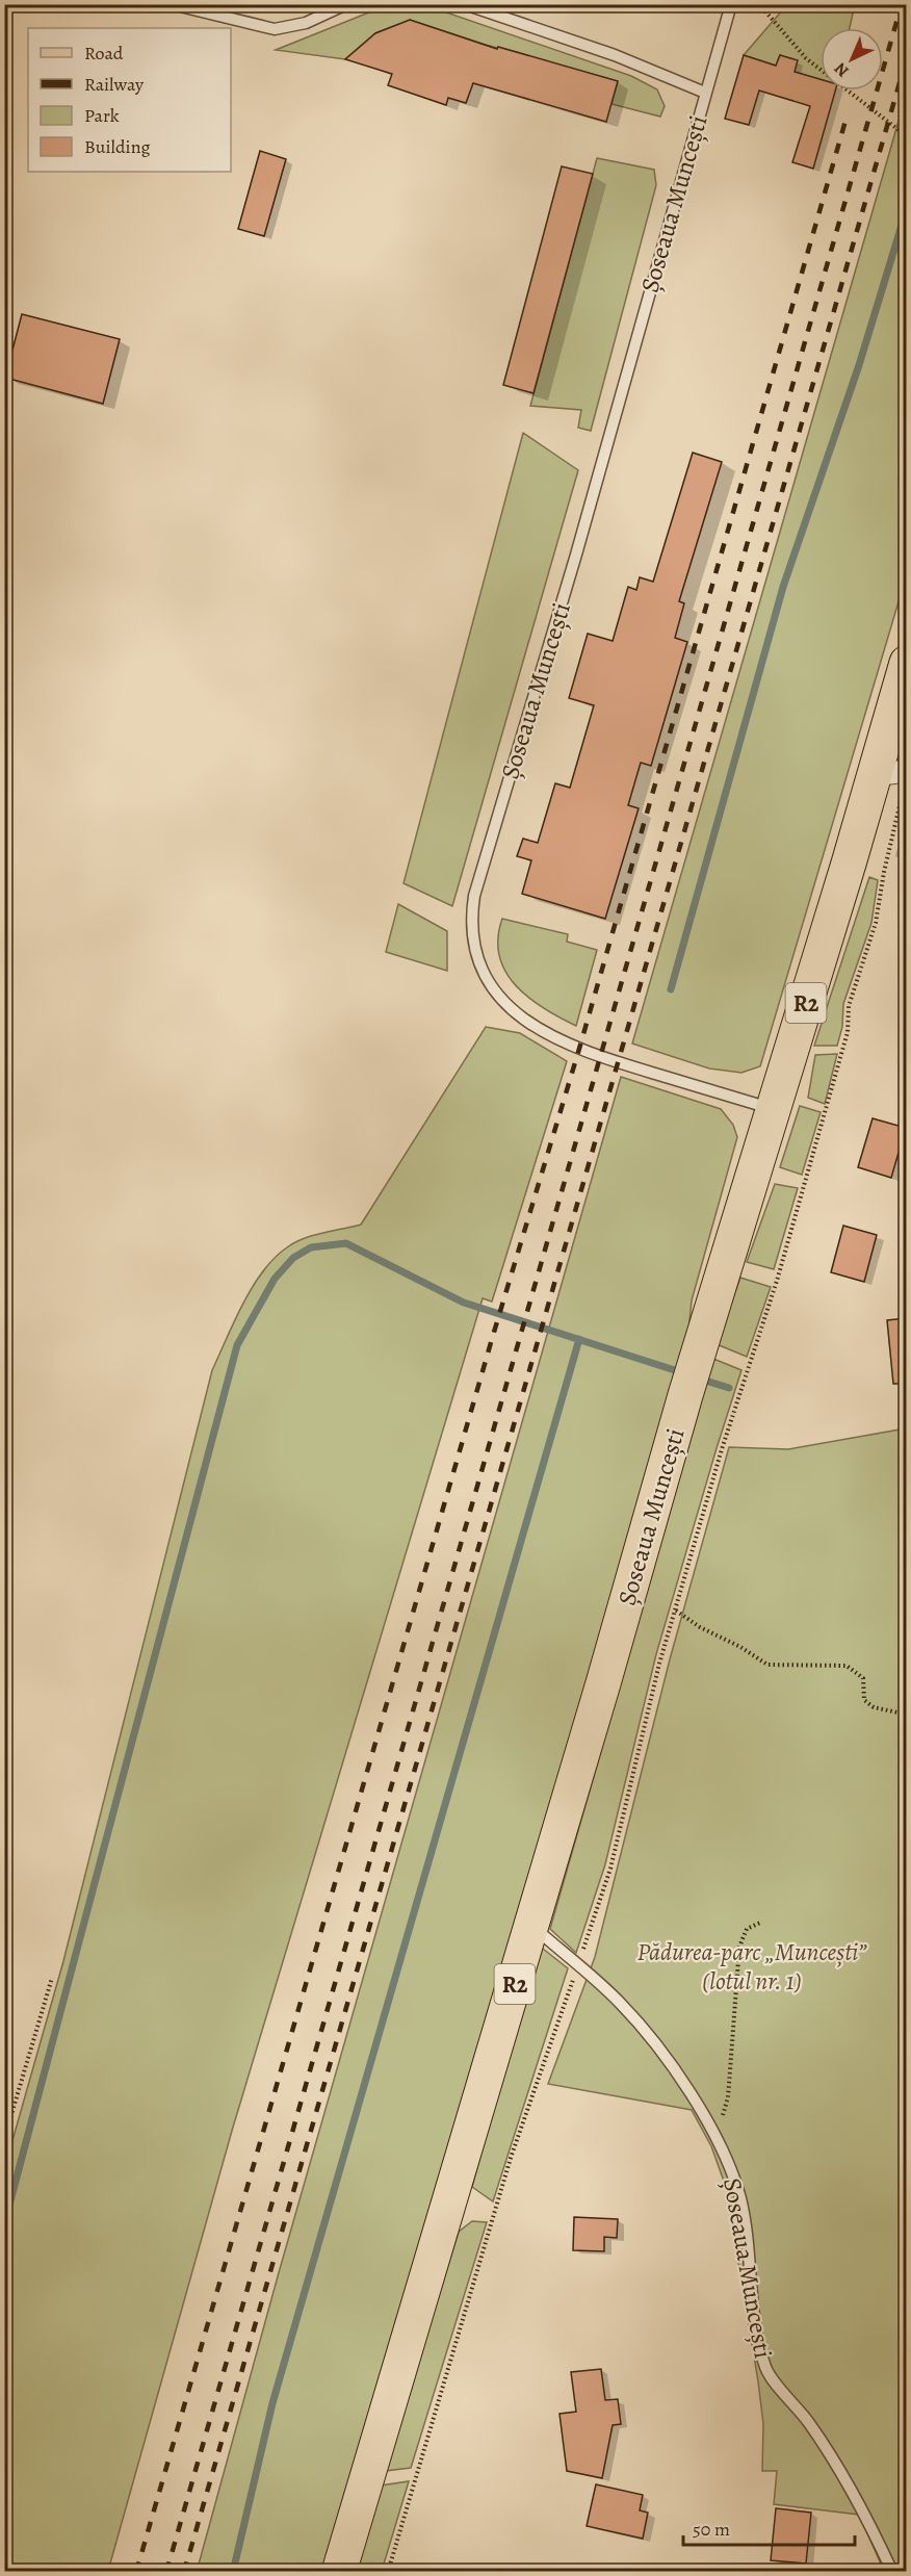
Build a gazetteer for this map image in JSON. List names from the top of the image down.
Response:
{
  "streets": {
    "main road": ["Șoseaua Muncești", "R2"]
  },
  "parks": ["Pădurea-parc „Muncești” (lotul nr. 1)"],
  "legend": [
    "Road",
    "Railway",
    "Park",
    "Building"
  ],
  "scale_bar": "50 m",
  "north": "bottom left"
}
